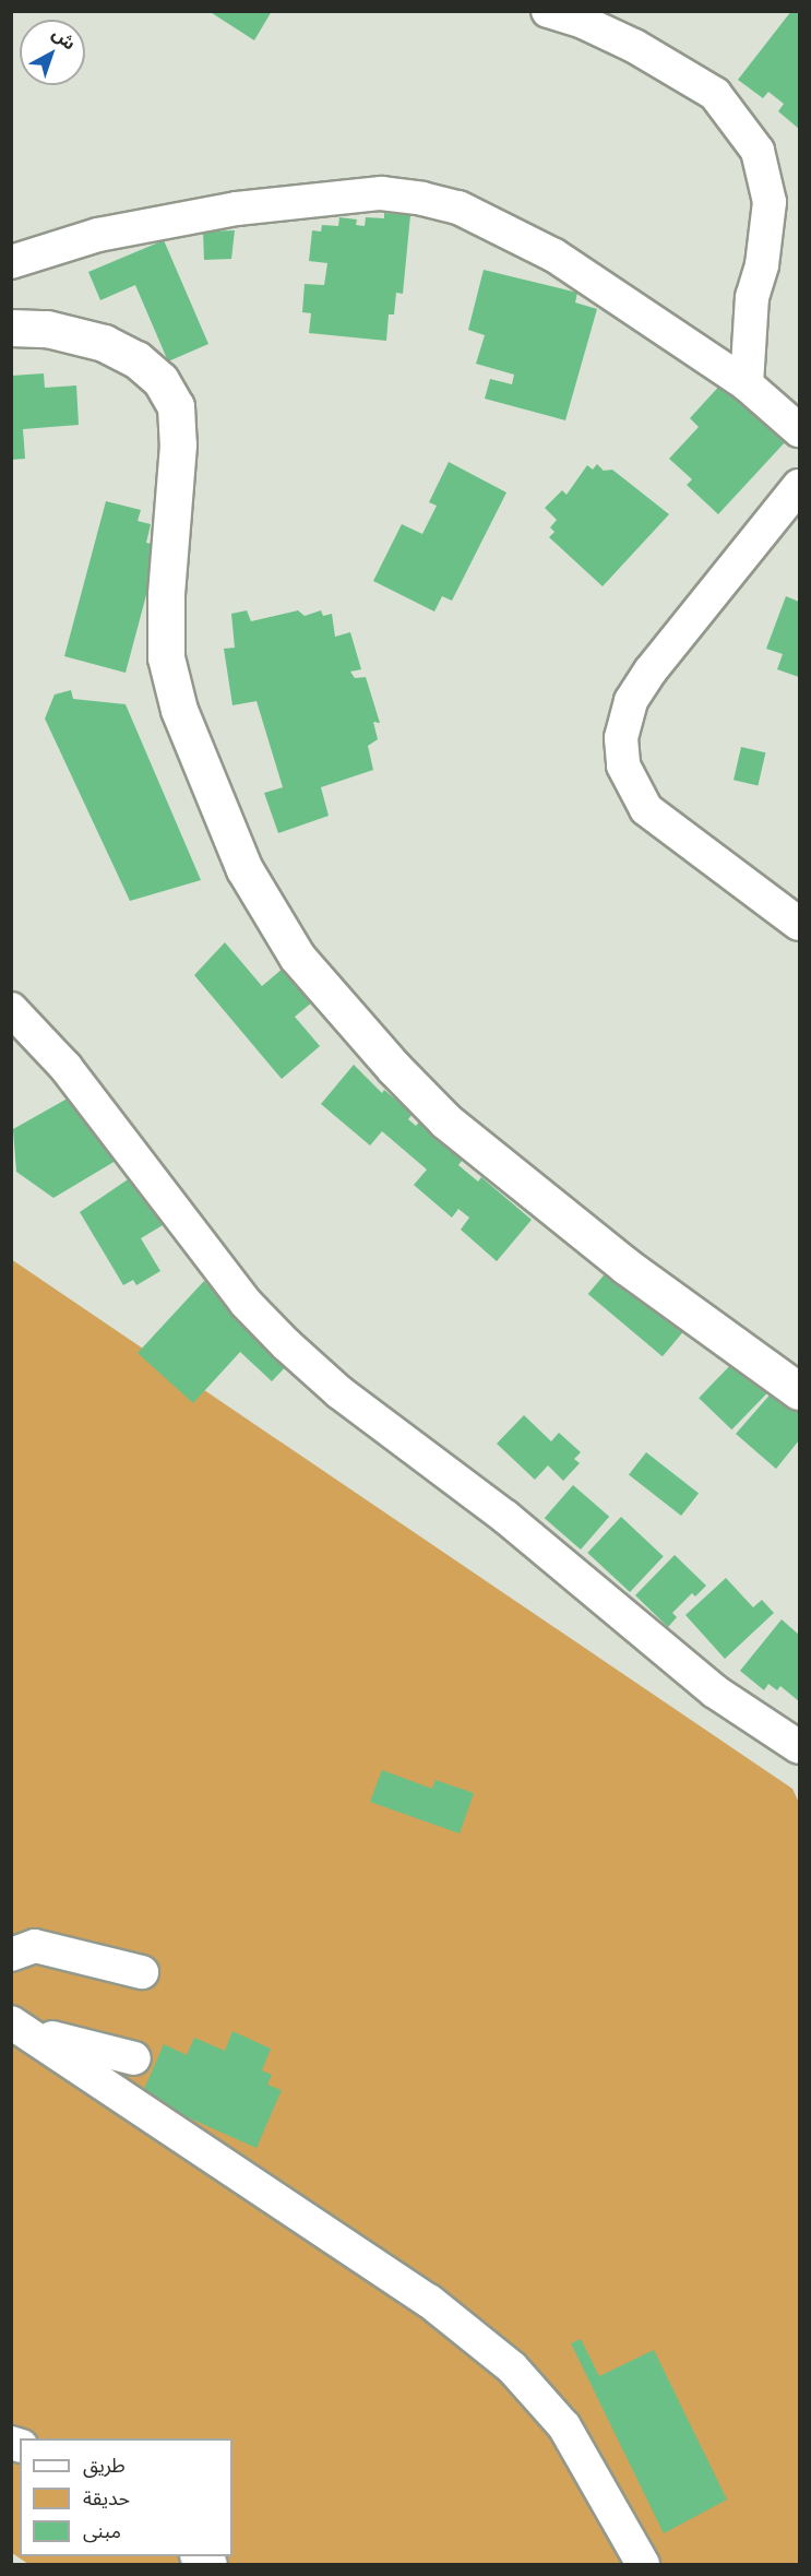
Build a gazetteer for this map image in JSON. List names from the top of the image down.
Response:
{
  "legend": ["طريق", "حديقة", "مبنى"],
  "north": "top right"
}
